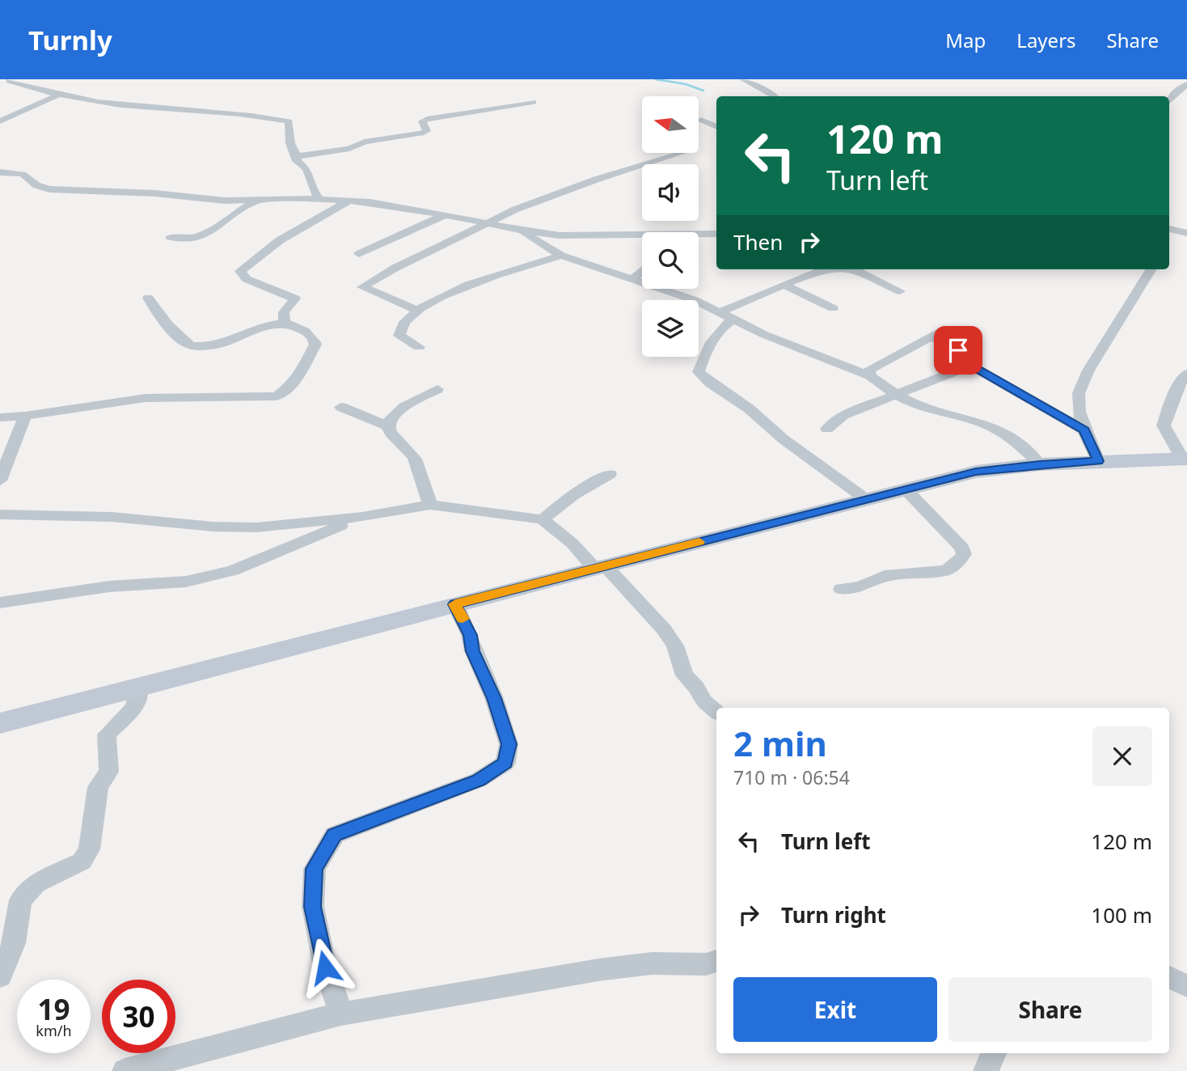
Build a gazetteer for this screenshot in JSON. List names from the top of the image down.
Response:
{
  "north": "left",
  "page": {
    "header": "Turnly",
    "nav": ["Map", "Layers", "Share"],
    "turn": ["120 m", "Turn left"],
    "then": "Then",
    "heading": ["2 min", "710 m · 06:54"],
    "list": [
      {
        "name": "Turn left",
        "value": "120 m"
      },
      {
        "name": "Turn right",
        "value": "100 m"
      }
    ],
    "buttons": ["Exit", "Share"],
    "speed": "19 km/h",
    "limit": "30"
  }
}
